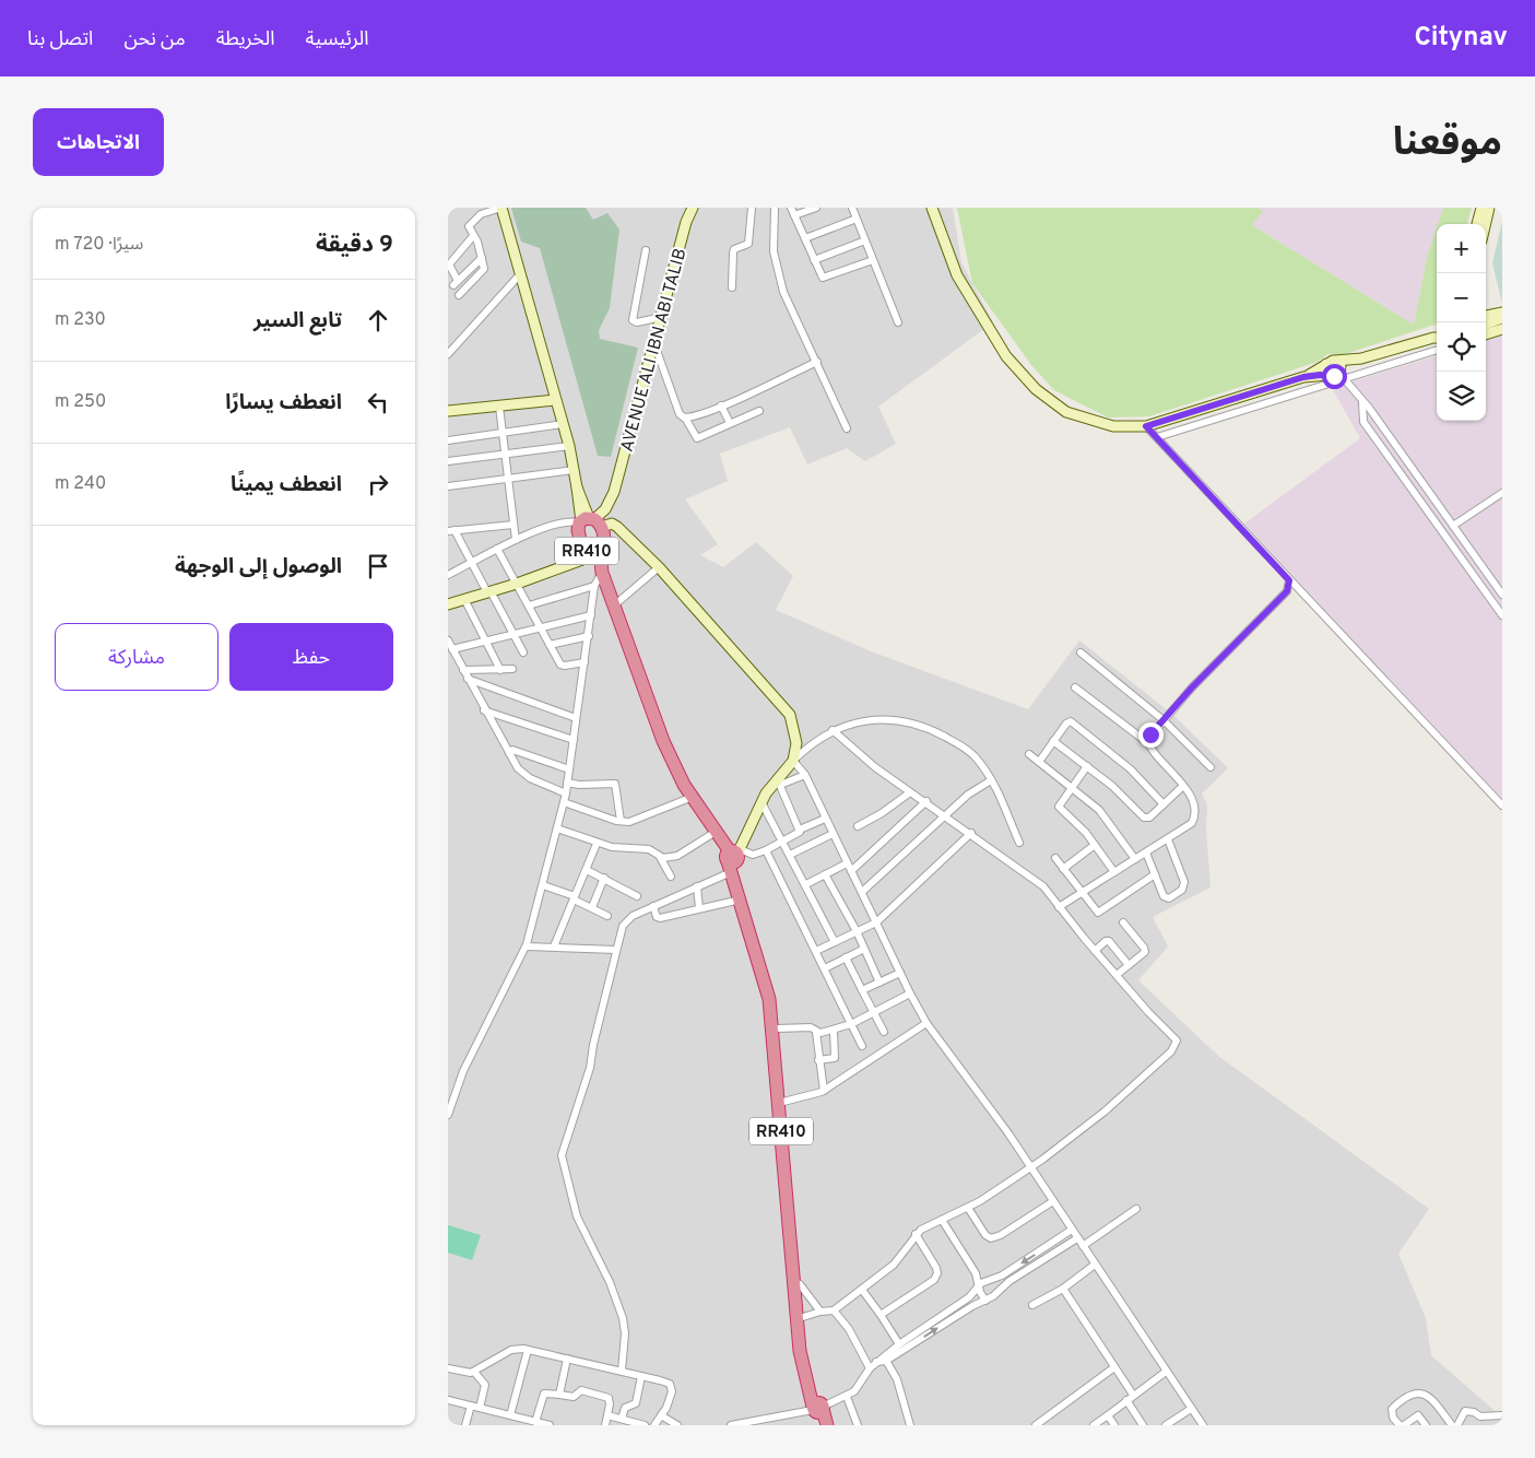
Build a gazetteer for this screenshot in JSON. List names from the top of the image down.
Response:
{
  "streets": {
    "highway": ["RR410"],
    "street": ["AVENUE ALI IBN ABI TALIB"]
  },
  "crossings": [
    ["AVENUE ALI IBN ABI TALIB", "RR410"]
  ],
  "page": {
    "header": "Citynav",
    "nav": [
      "الرئيسية",
      "الخريطة",
      "من نحن",
      "اتصل بنا"
    ],
    "title": "موقعنا",
    "buttons": [
      "الاتجاهات",
      ["حفظ", "مشاركة"]
    ],
    "heading": ["9 دقيقة", "سيرًا · 720 m"],
    "map_buttons": ["+", "−"],
    "list": [
      ["تابع السير", "230 m"],
      ["انعطف يسارًا", "250 m"],
      ["انعطف يمينًا", "240 m"],
      "الوصول إلى الوجهة"
    ]
  }
}
